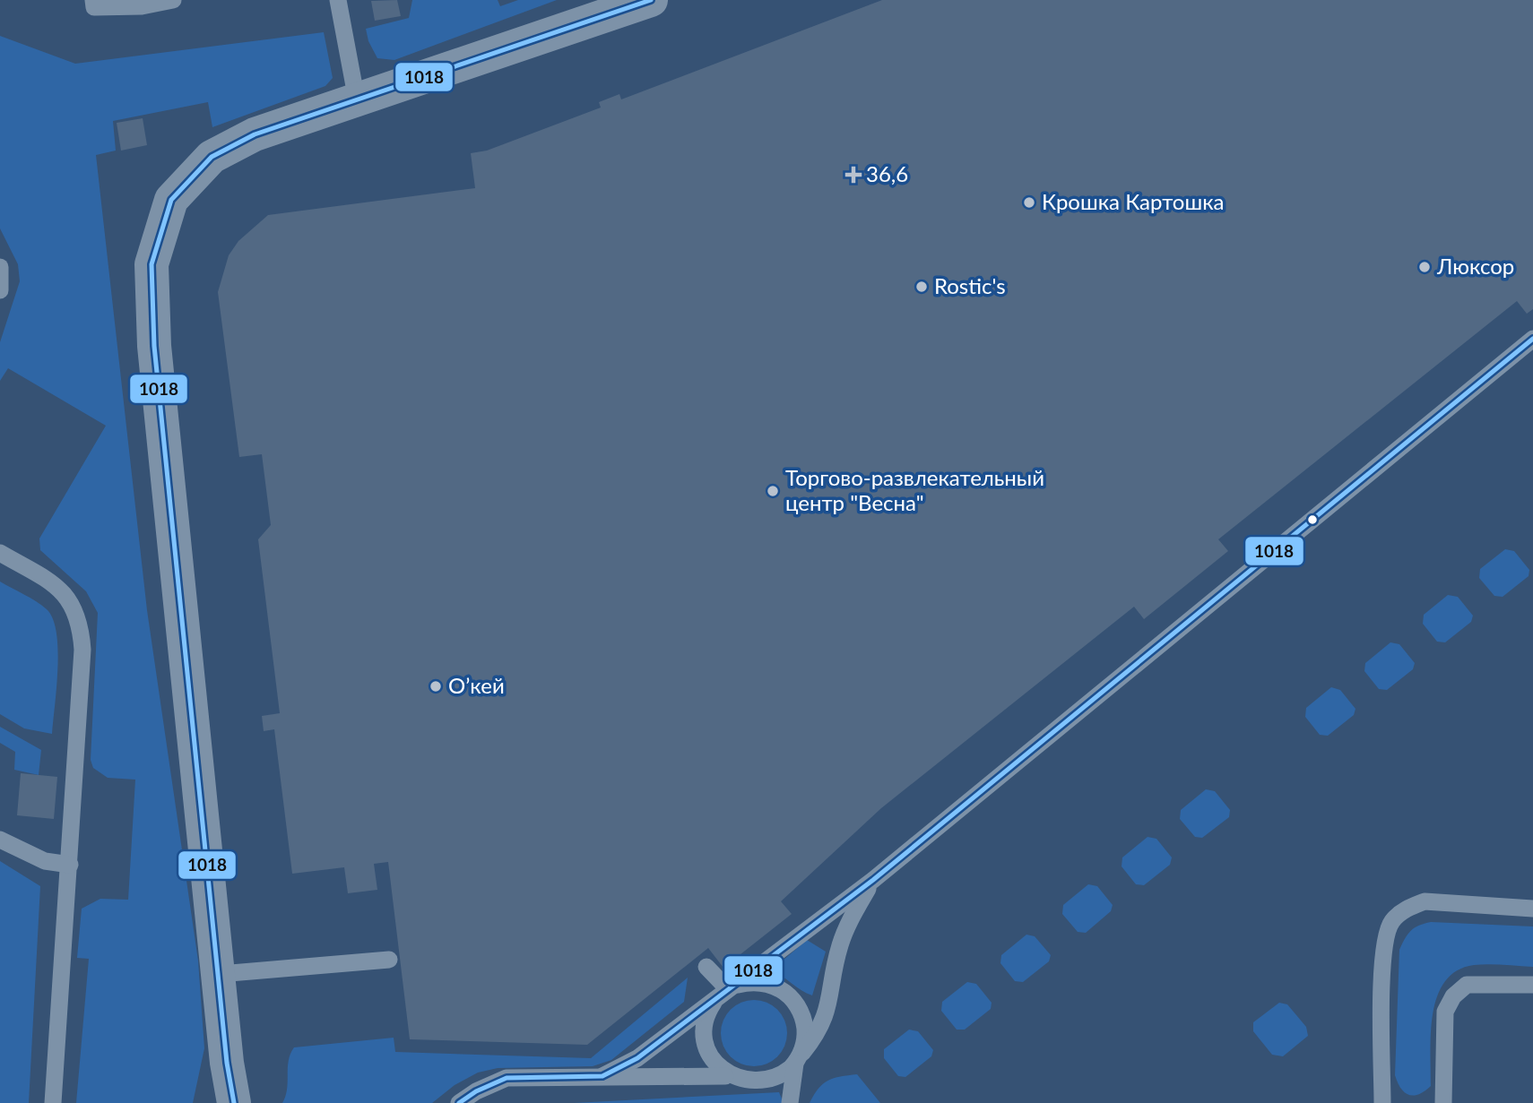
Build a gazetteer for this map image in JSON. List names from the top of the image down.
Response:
{
  "places": {
    "health": ["36,6"],
    "other": [
      "Крошка Картошка",
      "Люксор",
      "Rostic's",
      "Торгово-развлекательный центр \"Весна\"",
      "О’кей"
    ]
  },
  "lines": ["transit line 1018"]
}
